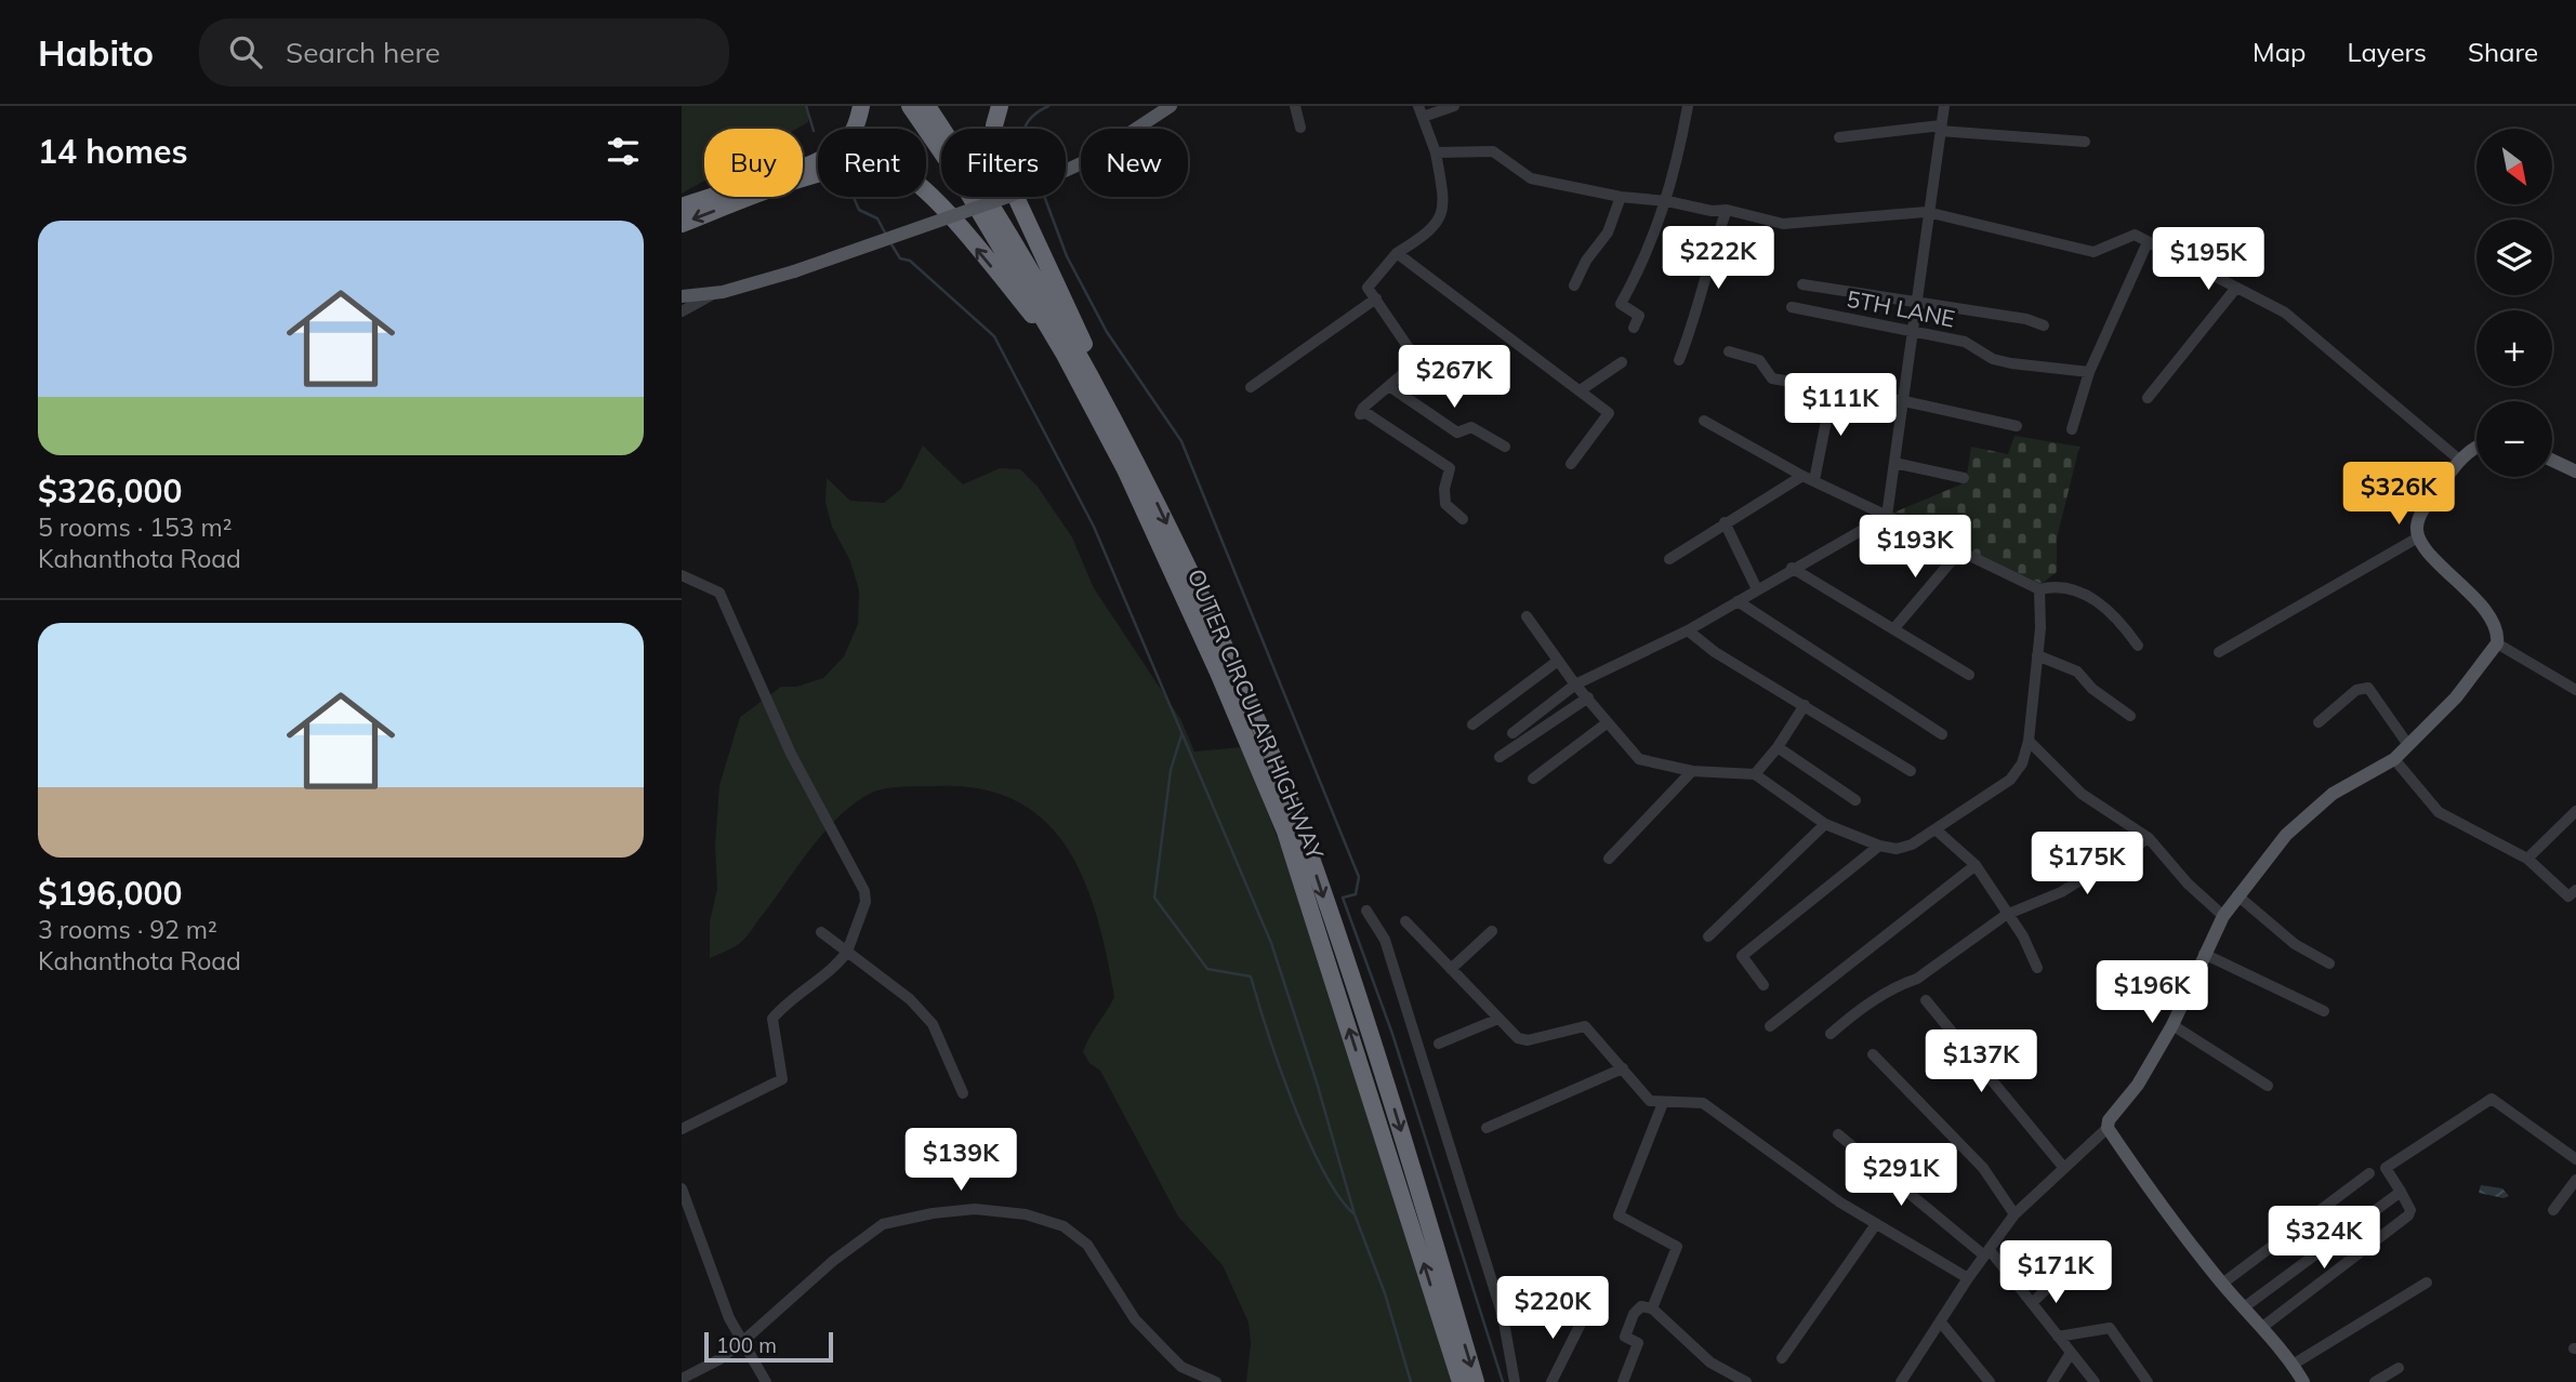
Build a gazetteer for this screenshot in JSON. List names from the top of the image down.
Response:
{
  "streets": {
    "highway": ["OUTER CIRCULAR HIGHWAY"],
    "street": ["5TH LANE"]
  },
  "scale_bar": "100 m",
  "north": "bottom right",
  "page": {
    "header": "Habito",
    "search": "Search here",
    "nav": ["Map", "Layers", "Share"],
    "heading": "14 homes",
    "map_buttons": ["+", "−"],
    "chip": [
      "Buy",
      "Rent",
      "Filters",
      "New"
    ],
    "list": [
      {
        "name": "$326,000",
        "note": "5 rooms · 153 m² · Kahanthota Road"
      },
      {
        "name": "$196,000",
        "note": "3 rooms · 92 m² · Kahanthota Road"
      }
    ],
    "price": [
      "$222K",
      "$195K",
      "$267K",
      "$111K",
      "$326K",
      "$193K",
      "$175K",
      "$196K",
      "$137K",
      "$139K",
      "$291K",
      "$324K",
      "$171K",
      "$220K"
    ],
    "scale": "100 m"
  }
}
